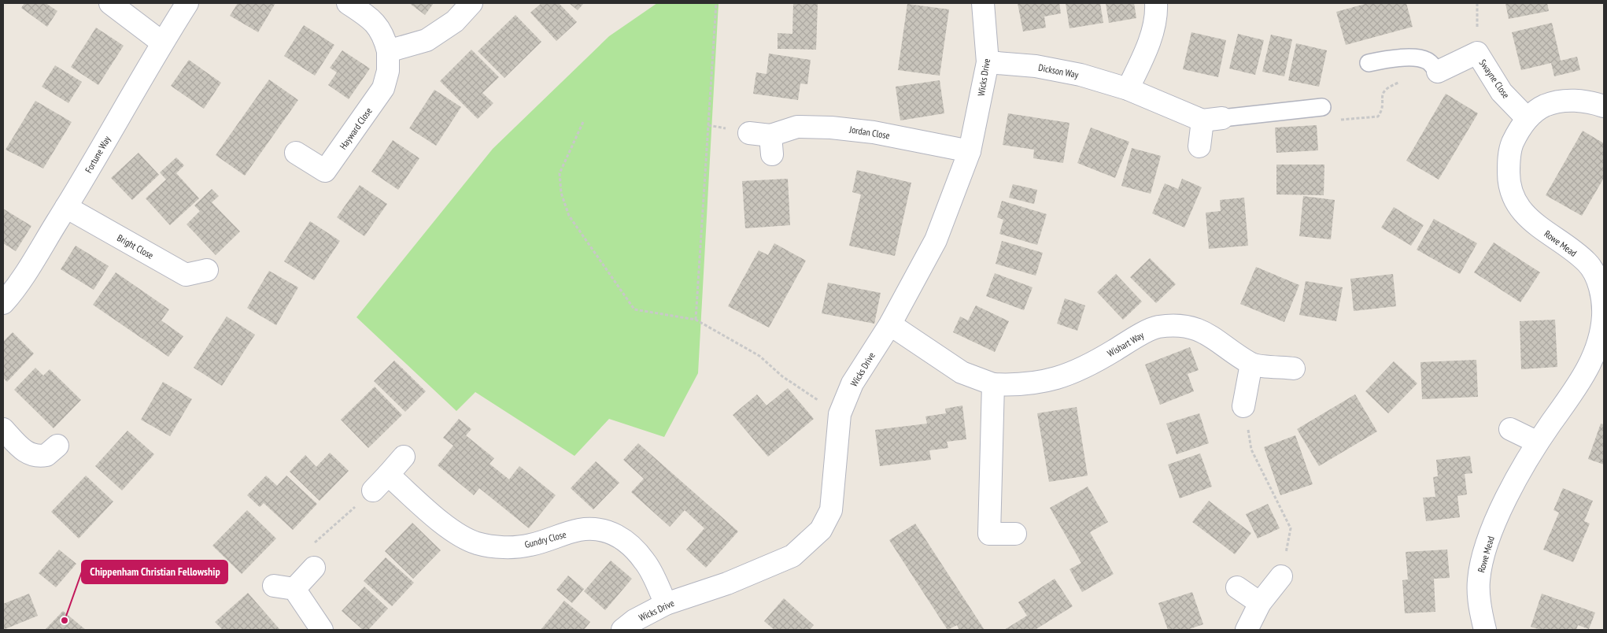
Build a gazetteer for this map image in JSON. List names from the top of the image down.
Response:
{
  "streets": {
    "street": [
      "Dickson Way",
      "Wicks Drive",
      "Swayne Close",
      "Hayward Close",
      "Jordan Close",
      "Fortune Way",
      "Rowe Mead",
      "Bright Close",
      "Wishart Way",
      "Gundry Close"
    ]
  },
  "crossings": [
    ["Dickson Way", "Wicks Drive"],
    ["Wicks Drive", "Jordan Close"],
    ["Wicks Drive", "Wishart Way"],
    ["Wicks Drive", "Gundry Close"],
    ["Swayne Close", "Rowe Mead"],
    ["Fortune Way", "Bright Close"]
  ],
  "places": ["Chippenham Christian Fellowship"]
}
